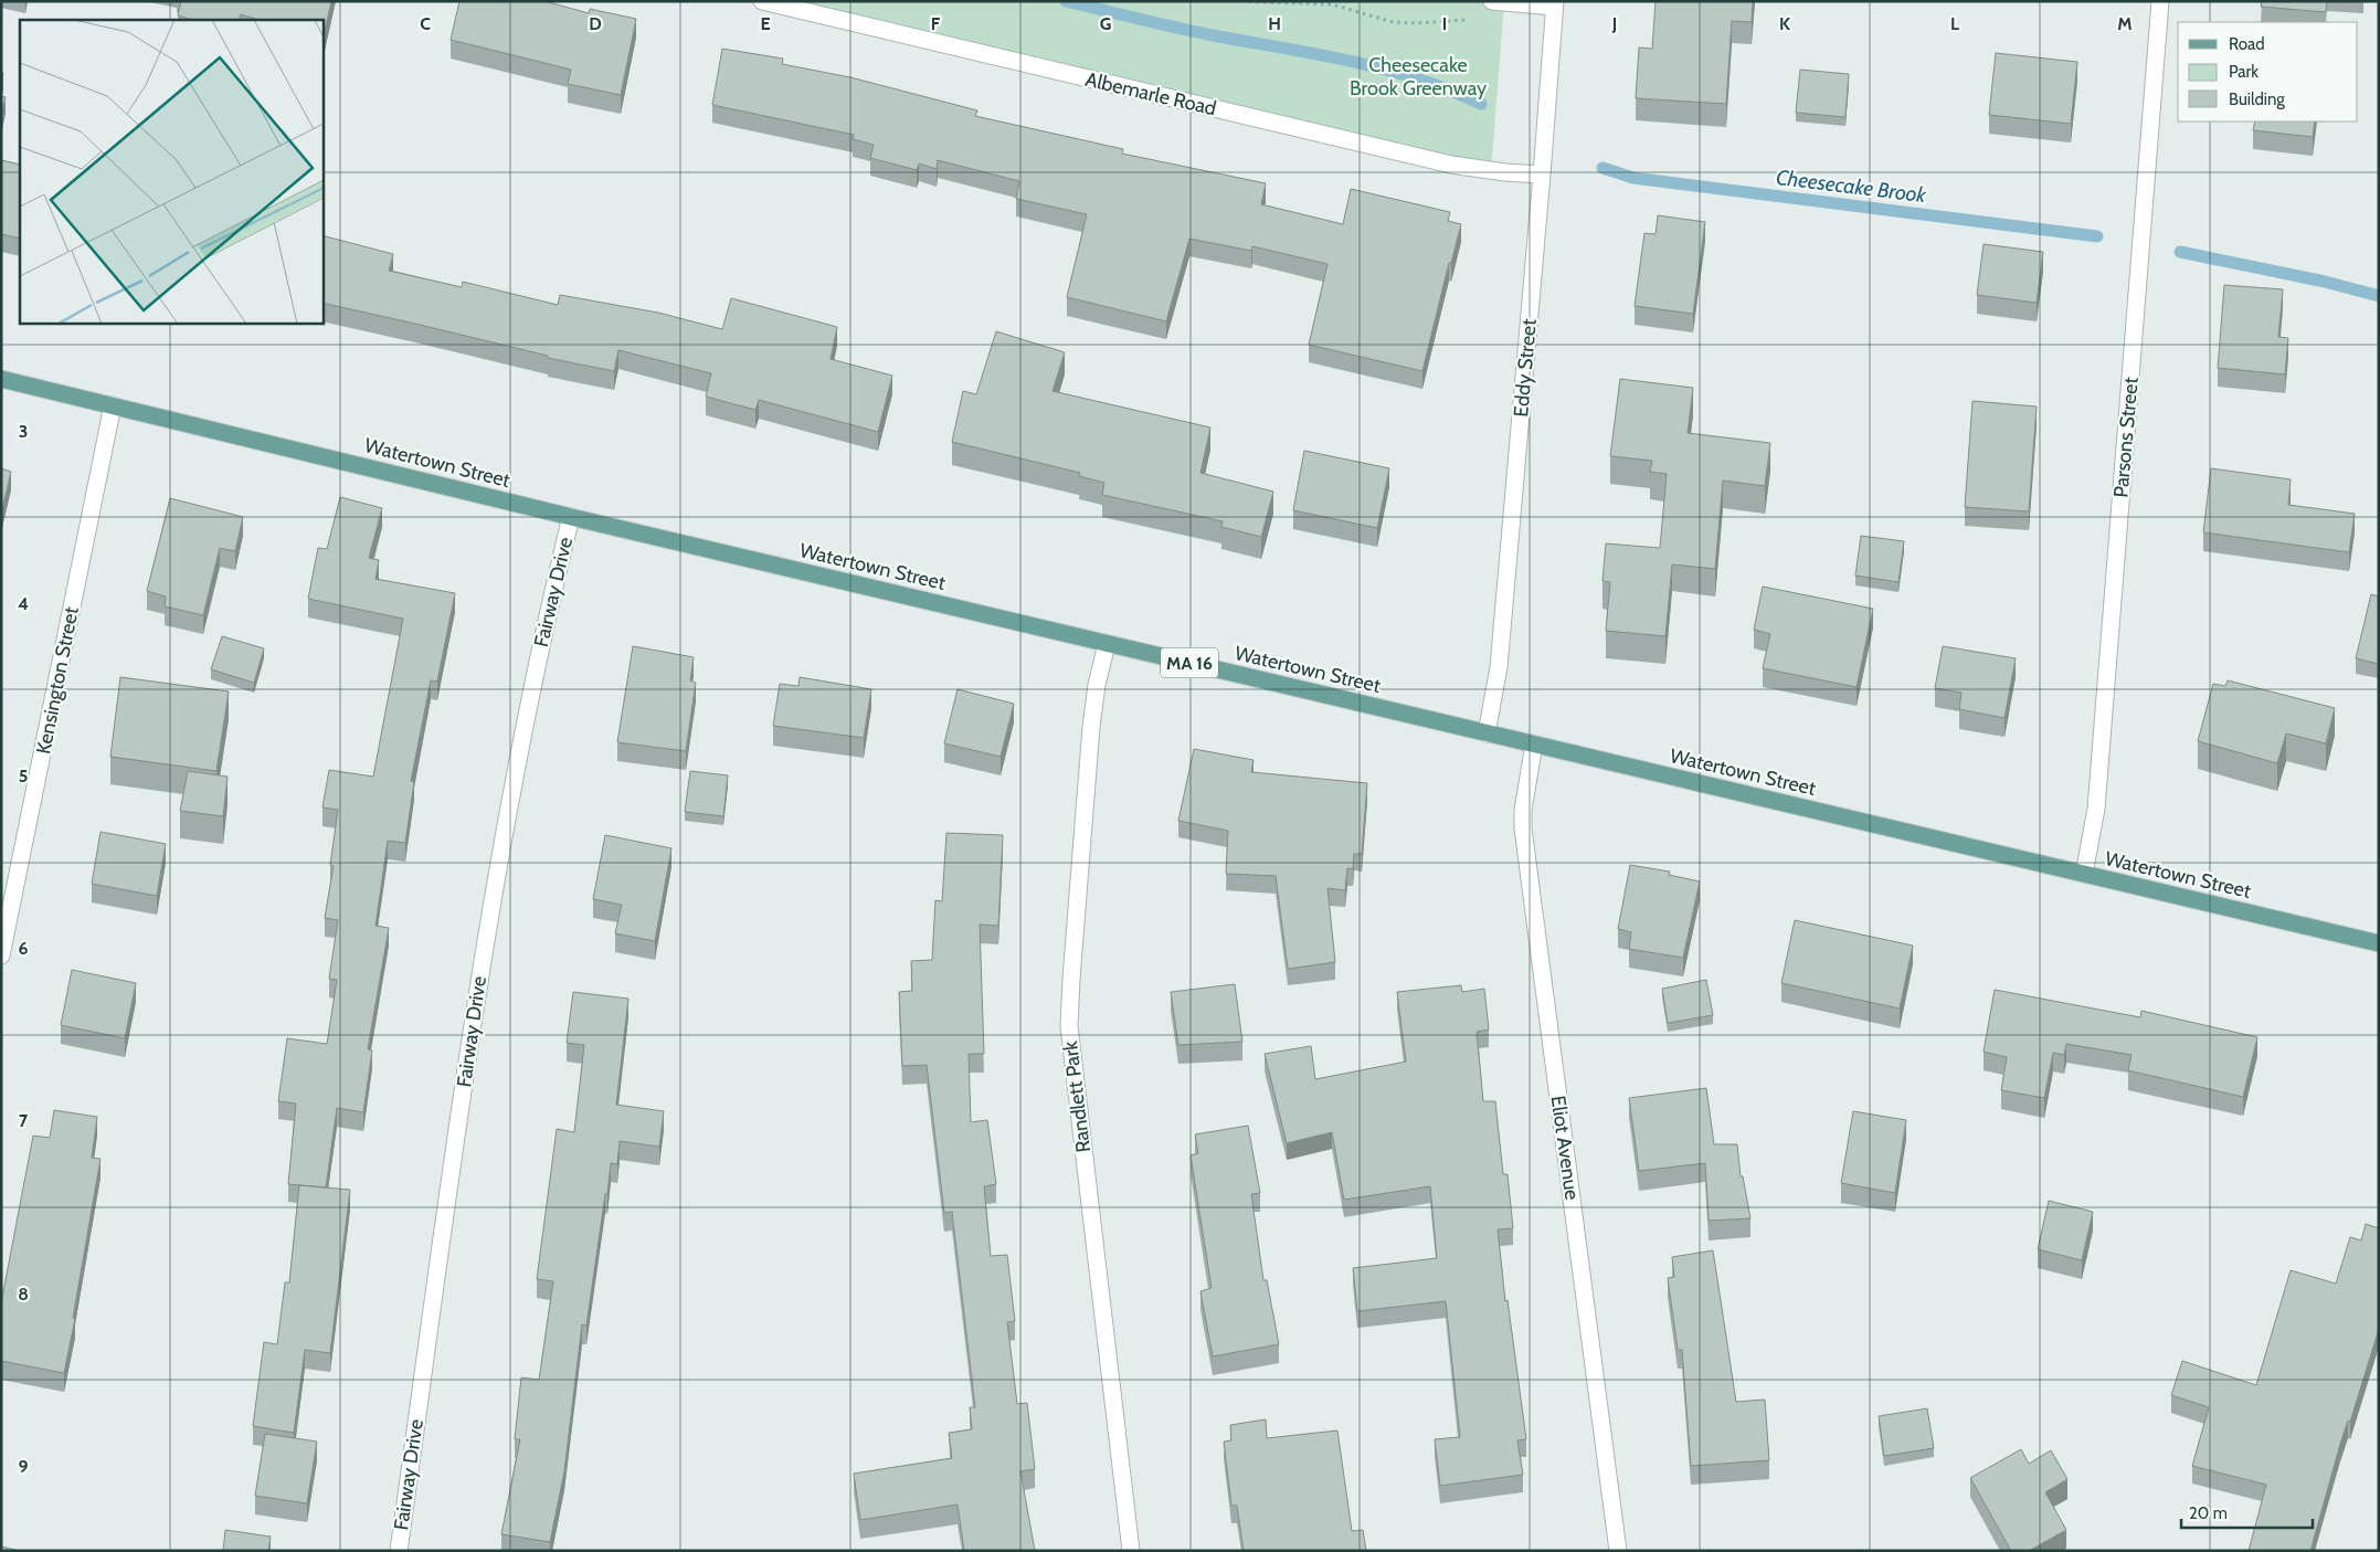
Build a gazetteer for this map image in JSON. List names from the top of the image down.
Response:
{
  "streets": {
    "main road": ["Watertown Street", "MA 16"],
    "street": [
      "Albemarle Road",
      "Eddy Street",
      "Parsons Street",
      "Fairway Drive",
      "Kensington Street",
      "Randlett Park",
      "Eliot Avenue"
    ]
  },
  "crossings": [
    ["Albemarle Road", "Eddy Street"],
    ["Eddy Street", "Watertown Street"],
    ["Parsons Street", "Watertown Street"],
    ["Watertown Street", "Fairway Drive"],
    ["Watertown Street", "Kensington Street"],
    ["Watertown Street", "Randlett Park"],
    ["Watertown Street", "Eliot Avenue"]
  ],
  "water": ["Cheesecake Brook"],
  "parks": ["Cheesecake Brook Greenway"],
  "legend": ["Road", "Park", "Building"],
  "scale_bar": "20 m",
  "grid": {
    "columns": [
      "C",
      "D",
      "E",
      "F",
      "G",
      "H",
      "I",
      "J",
      "K",
      "L",
      "M"
    ],
    "rows": [
      "3",
      "4",
      "5",
      "6",
      "7",
      "8",
      "9"
    ]
  }
}
